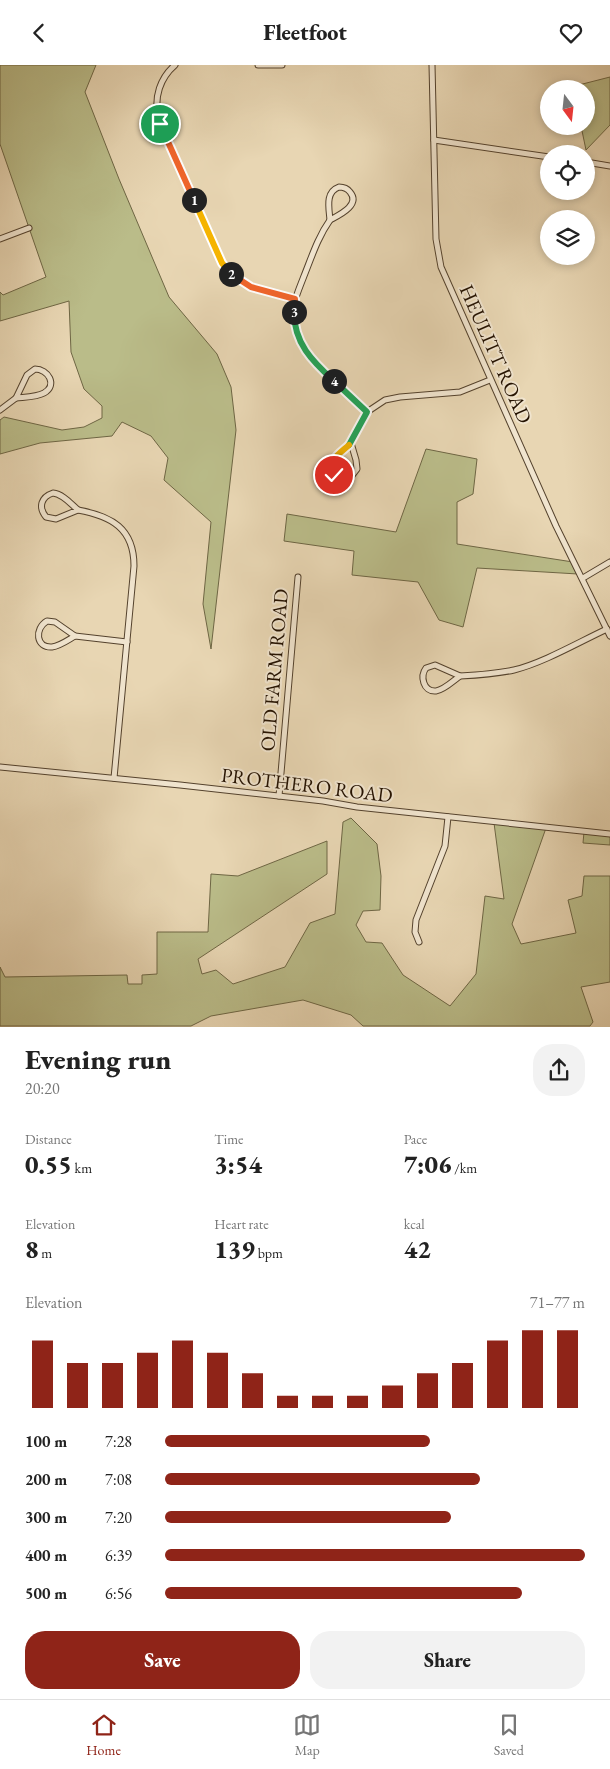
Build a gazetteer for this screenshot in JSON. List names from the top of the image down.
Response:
{
  "streets": {
    "street": ["HEULITT ROAD", "OLD FARM ROAD", "PROTHERO ROAD"]
  },
  "crossings": [
    ["OLD FARM ROAD", "PROTHERO ROAD"]
  ],
  "north": "bottom",
  "page": {
    "header": "Fleetfoot",
    "pins": [
      "1",
      "2",
      "3",
      "4"
    ],
    "heading": ["Evening run", "20:20"],
    "stats": [
      ["Distance", "0.55 km"],
      ["Time", "3:54"],
      ["Pace", "7:06 /km"],
      ["Elevation", "8 m"],
      ["Heart rate", "139 bpm"],
      ["kcal", "42"]
    ],
    "chart": ["Elevation", "71–77 m"],
    "list": [
      {
        "name": "100 m",
        "note": "7:28"
      },
      {
        "name": "200 m",
        "note": "7:08"
      },
      {
        "name": "300 m",
        "note": "7:20"
      },
      {
        "name": "400 m",
        "note": "6:39"
      },
      {
        "name": "500 m",
        "note": "6:56"
      }
    ],
    "buttons": ["Save", "Share"],
    "tabs": ["Home", "Map", "Saved"]
  }
}
